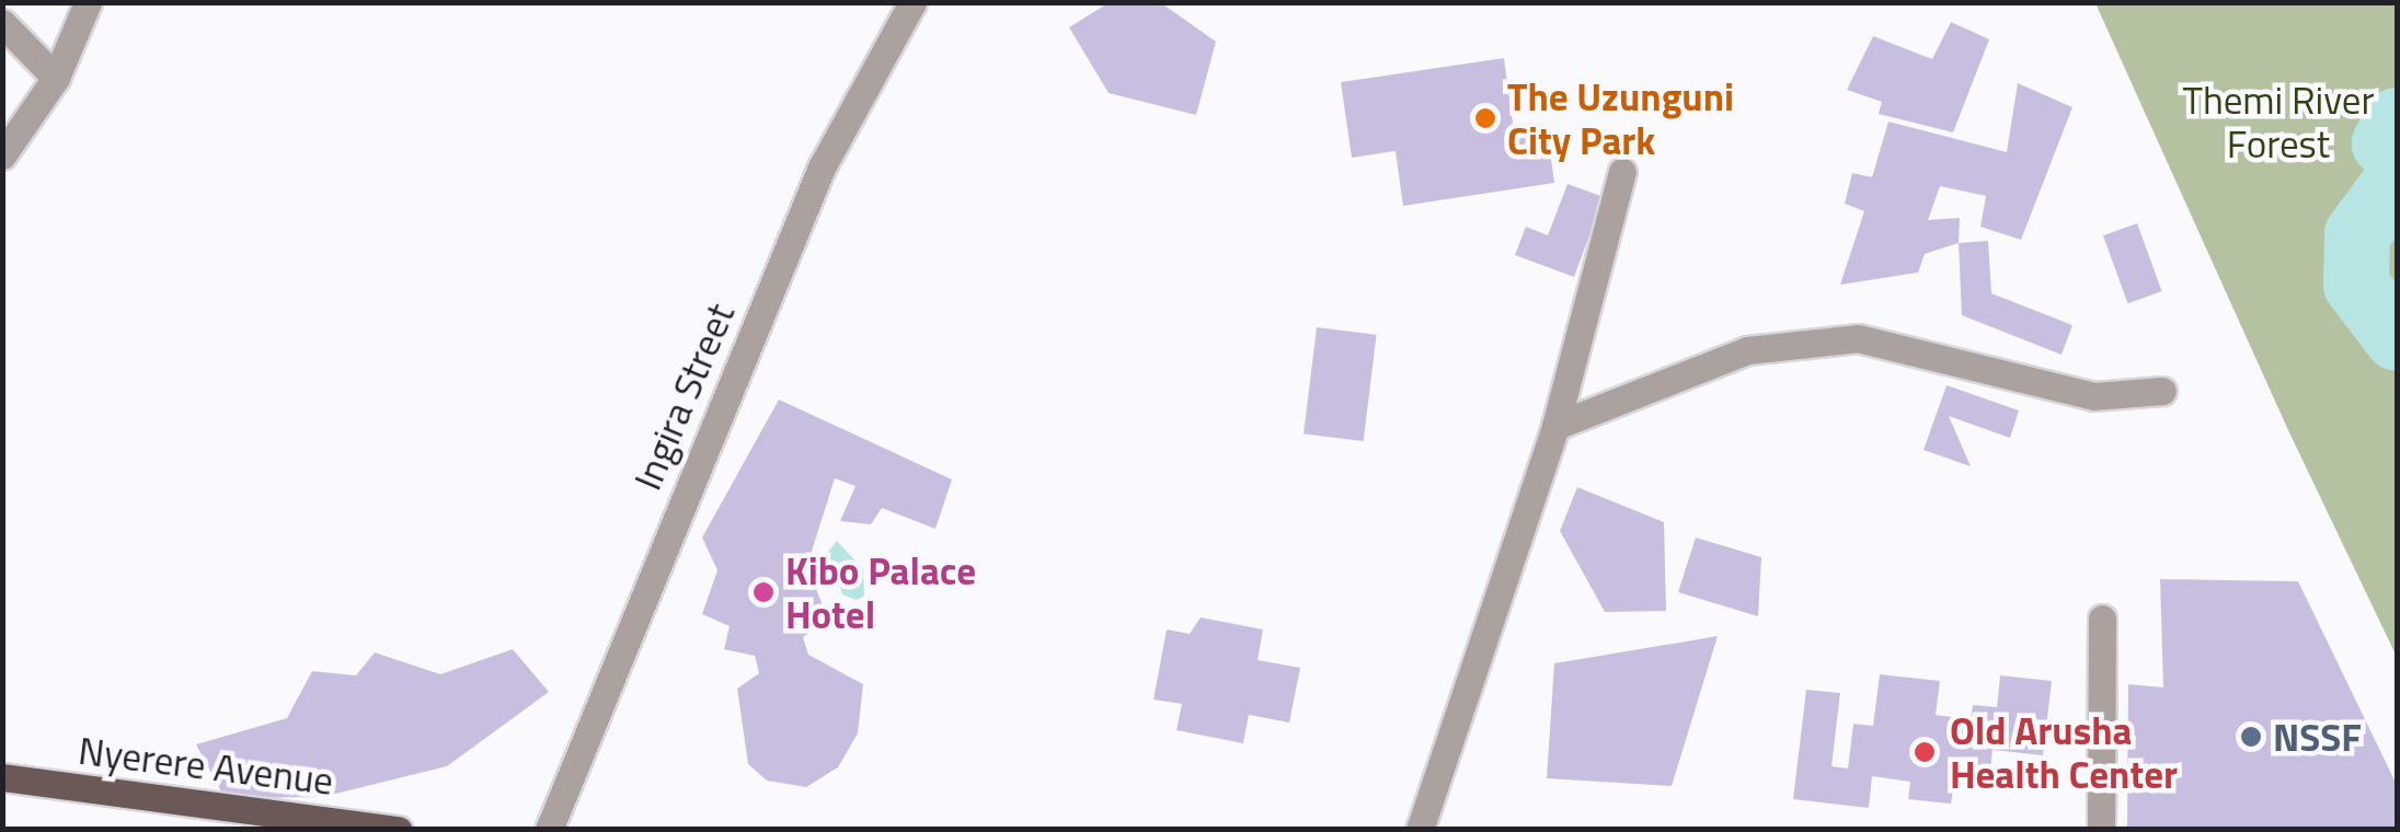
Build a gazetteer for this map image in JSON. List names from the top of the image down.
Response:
{
  "streets": {
    "main road": ["Nyerere Avenue"],
    "street": ["Ingira Street"]
  },
  "parks": ["Themi River Forest"],
  "places": [
    "The Uzunguni City Park",
    "Kibo Palace Hotel",
    "NSSF",
    "Old Arusha Health Center"
  ]
}
